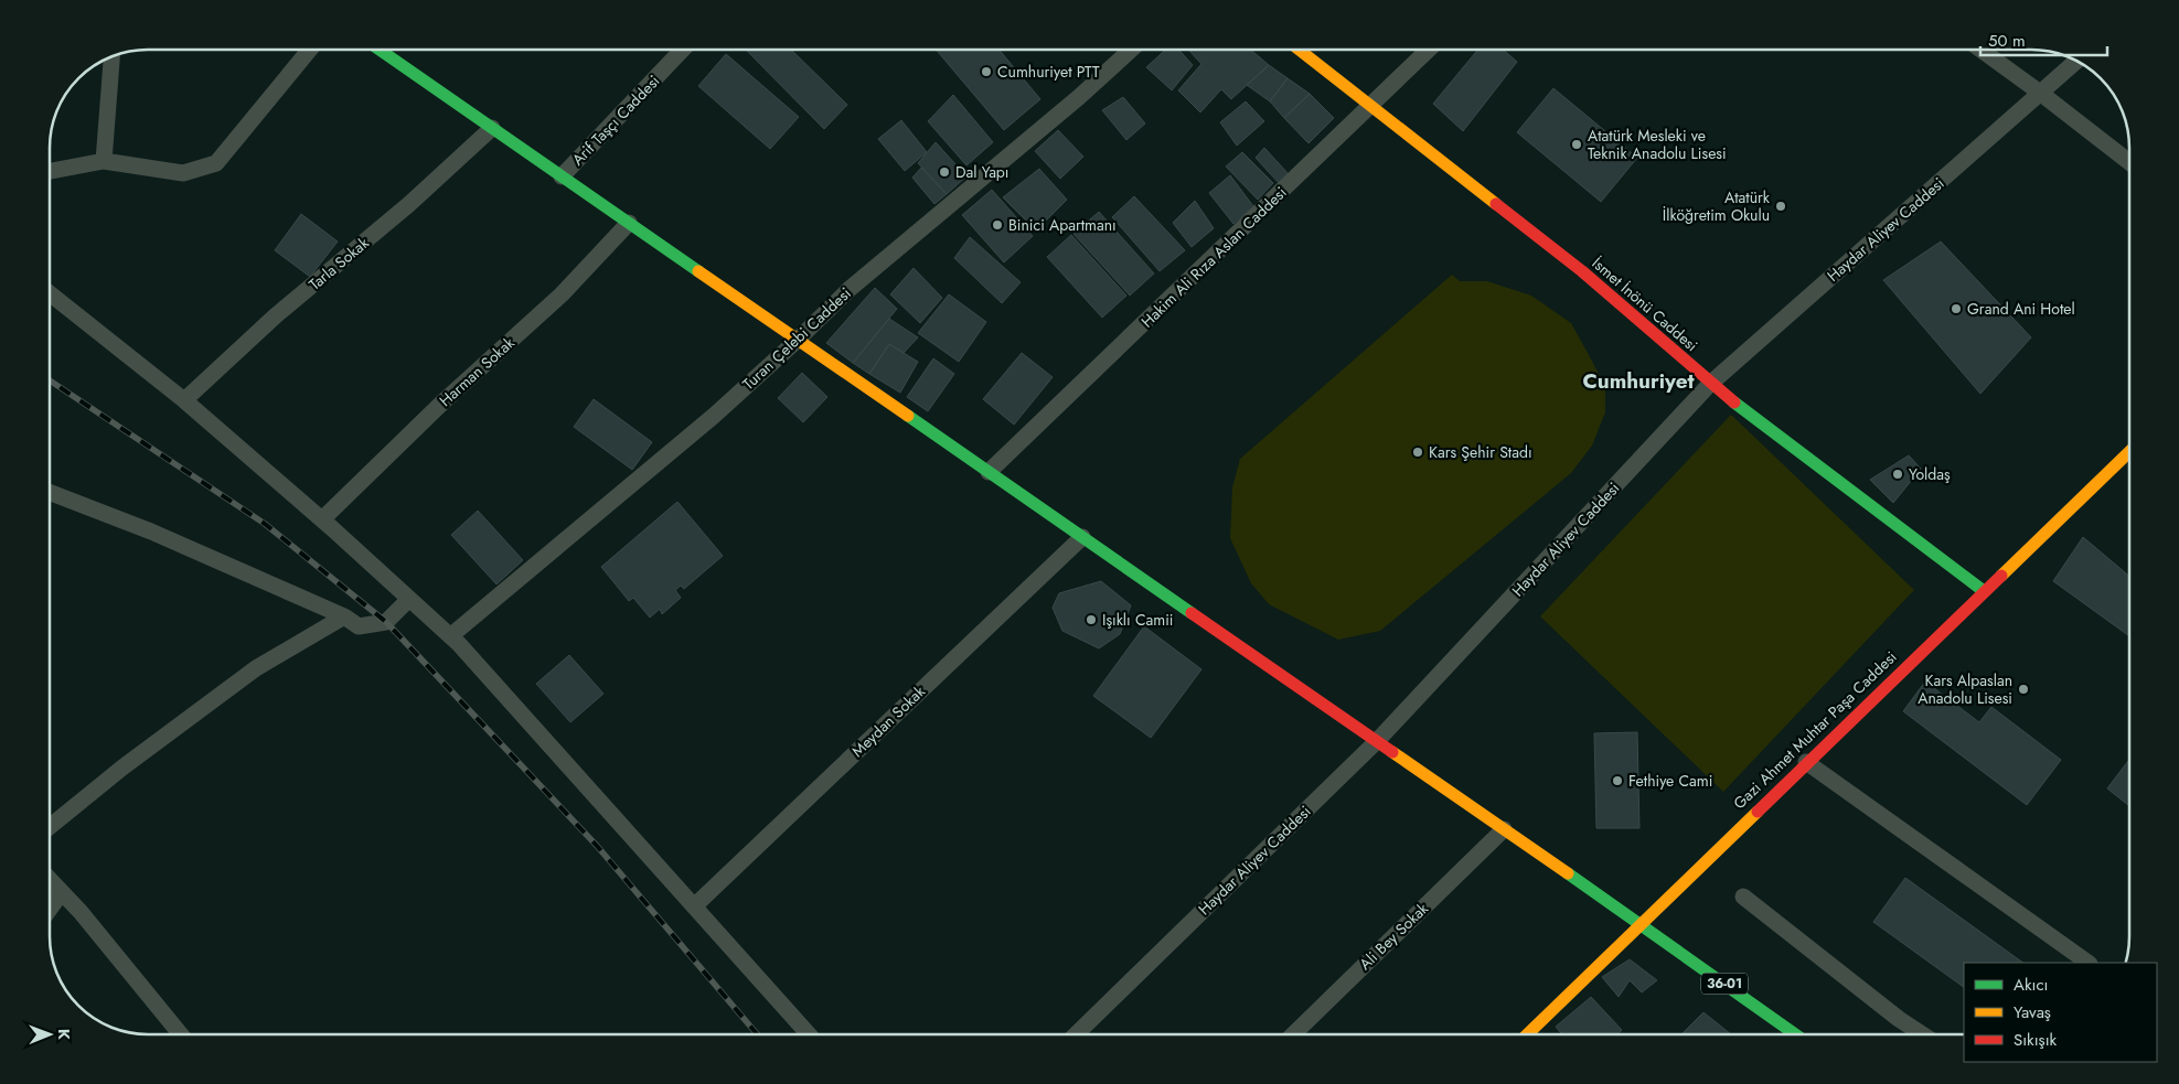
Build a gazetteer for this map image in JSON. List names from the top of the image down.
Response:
{
  "streets": {
    "main road": ["İsmet İnönü Caddesi", "Gazi Ahmet Muhtar Paşa Caddesi", "36-01"],
    "street": [
      "Arif Taşçı Caddesi",
      "Haydar Aliyev Caddesi",
      "Hakim Ali Rıza Aslan Caddesi",
      "Tarla Sokak",
      "Turan Çelebi Caddesi",
      "Harman Sokak",
      "Meydan Sokak",
      "Ali Bey Sokak"
    ]
  },
  "crossings": [
    ["Haydar Aliyev Caddesi", "İsmet İnönü Caddesi"],
    ["Hakim Ali Rıza Aslan Caddesi", "İsmet İnönü Caddesi"],
    ["İsmet İnönü Caddesi", "Gazi Ahmet Muhtar Paşa Caddesi"],
    ["Gazi Ahmet Muhtar Paşa Caddesi", "36-01"]
  ],
  "districts": ["Cumhuriyet"],
  "places": [
    "Cumhuriyet PTT",
    "Atatürk Mesleki ve Teknik Anadolu Lisesi",
    "Dal Yapı",
    "Atatürk İlköğretim Okulu",
    "Binici Apartmanı",
    "Grand Ani Hotel",
    "Kars Şehir Stadı",
    "Yoldaş",
    "Işıklı Camii",
    "Kars Alpaslan Anadolu Lisesi",
    "Fethiye Cami"
  ],
  "legend": ["Akıcı", "Yavaş", "Sıkışık"],
  "scale_bar": "50 m",
  "north": "right"
}
